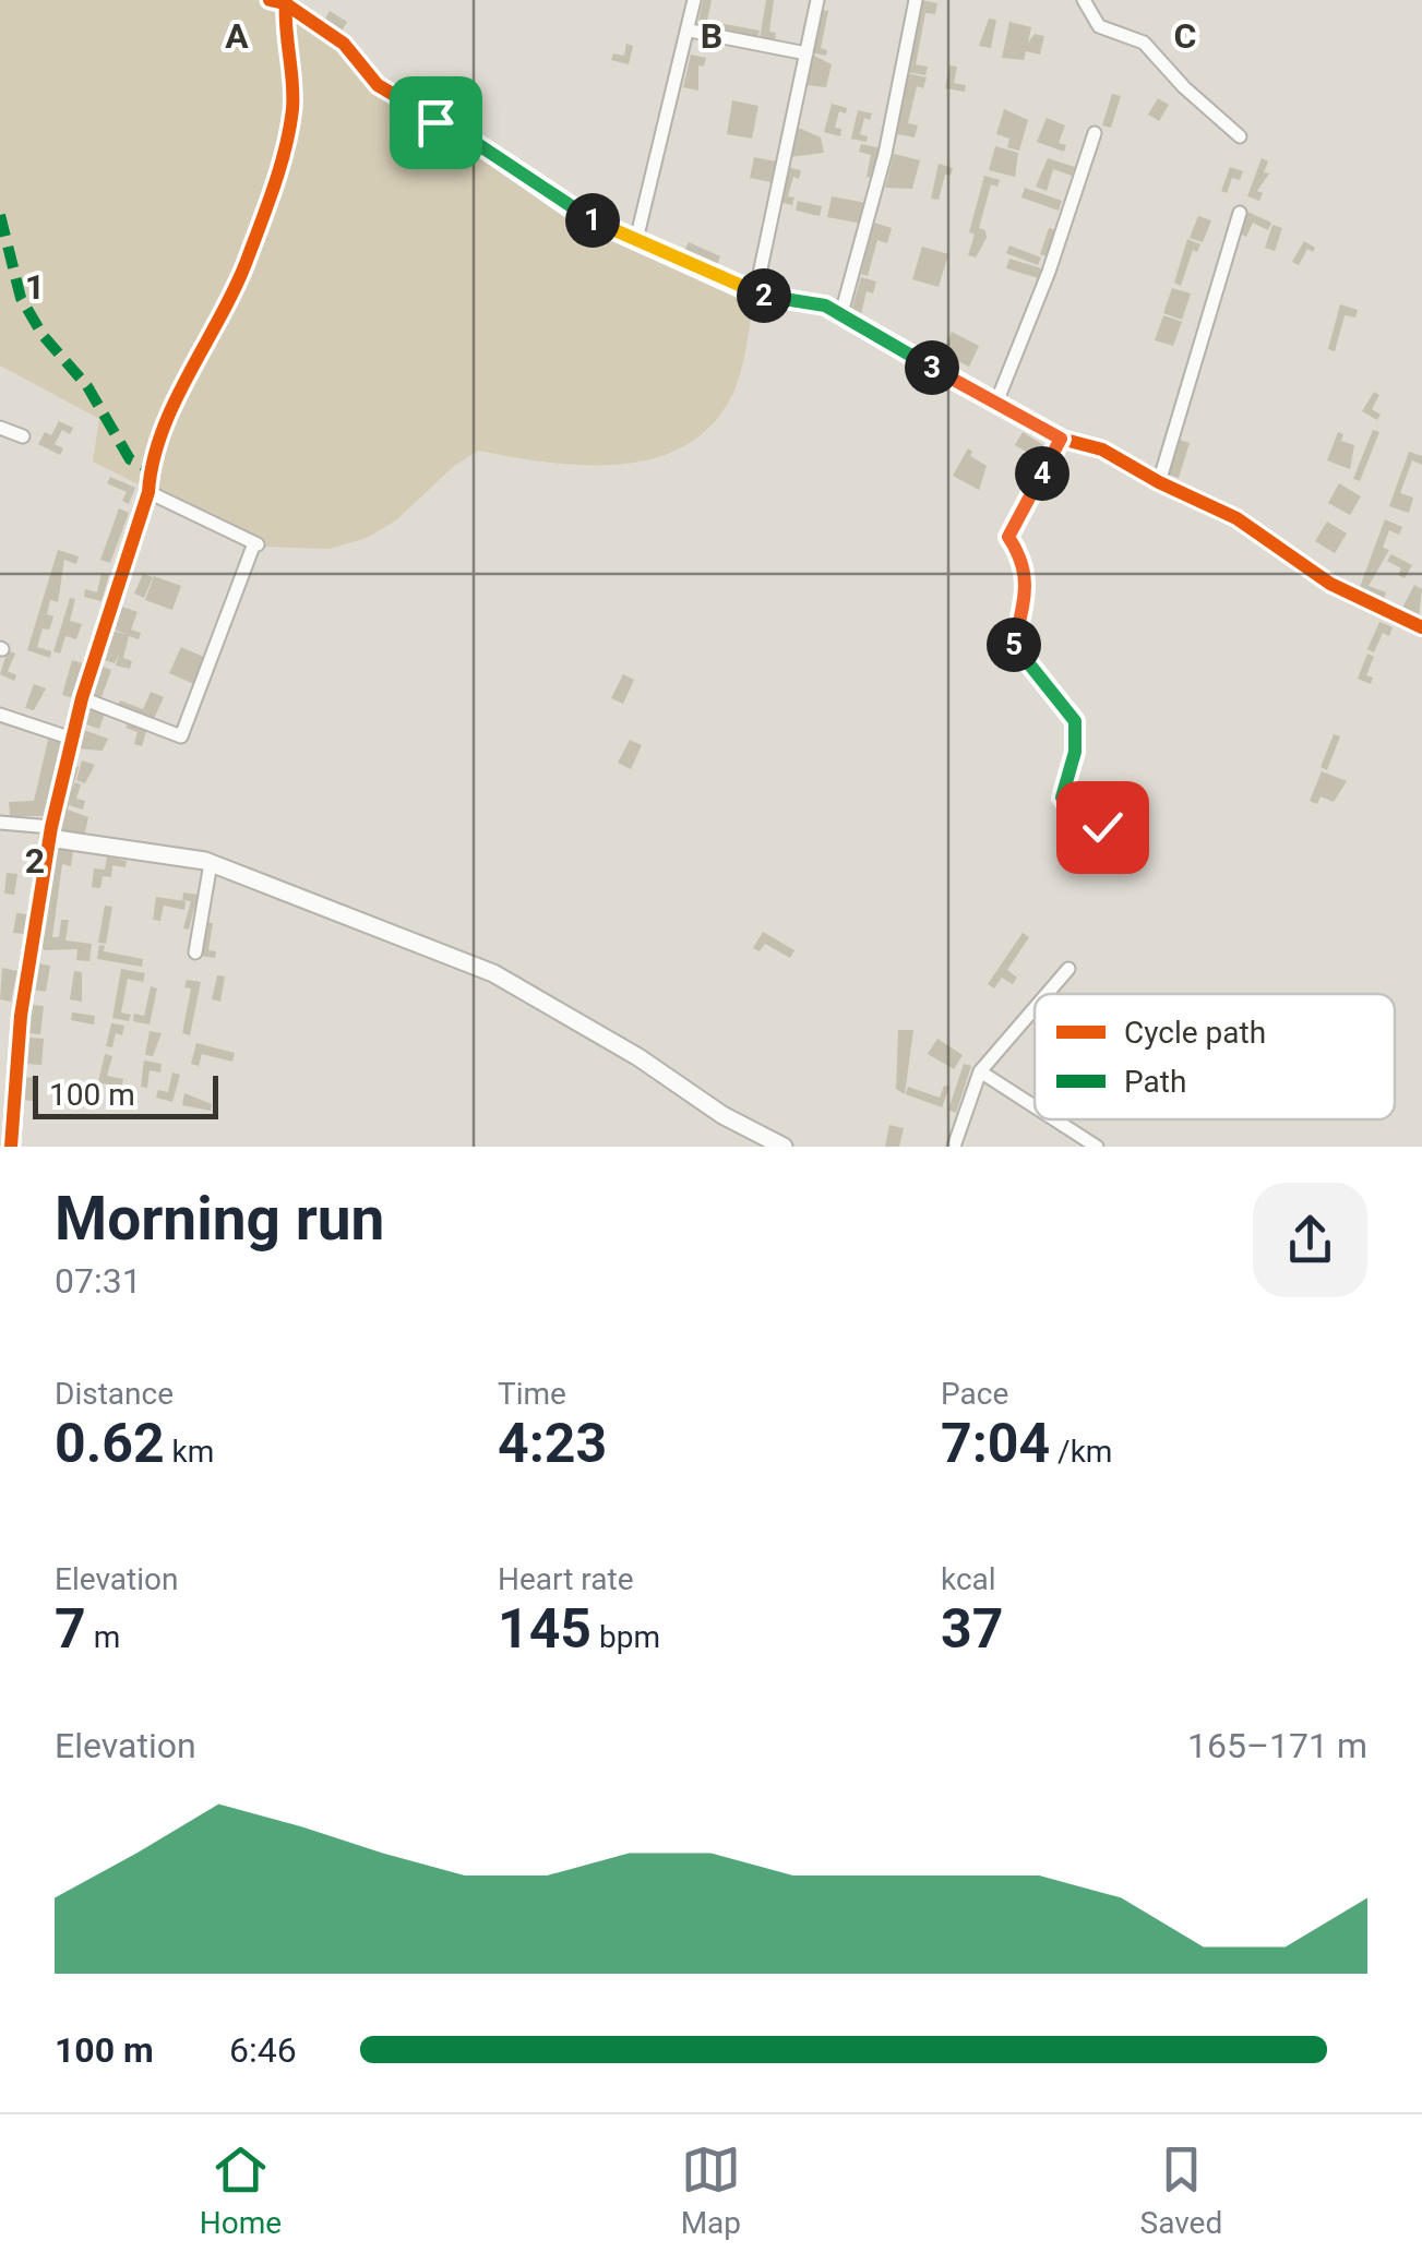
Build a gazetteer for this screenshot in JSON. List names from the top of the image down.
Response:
{
  "legend": ["Cycle path", "Path"],
  "scale_bar": "100 m",
  "page": {
    "pins": [
      "1",
      "2",
      "3",
      "4",
      "5"
    ],
    "scale": "100 m",
    "heading": ["Morning run", "07:31"],
    "stats": [
      ["Distance", "0.62 km"],
      ["Time", "4:23"],
      ["Pace", "7:04 /km"],
      ["Elevation", "7 m"],
      ["Heart rate", "145 bpm"],
      ["kcal", "37"]
    ],
    "chart": ["Elevation", "165–171 m"],
    "list": [
      {
        "name": "100 m",
        "note": "6:46"
      }
    ],
    "tabs": ["Home", "Map", "Saved"]
  },
  "grid": {
    "columns": ["A", "B", "C"],
    "rows": ["1", "2"]
  }
}
